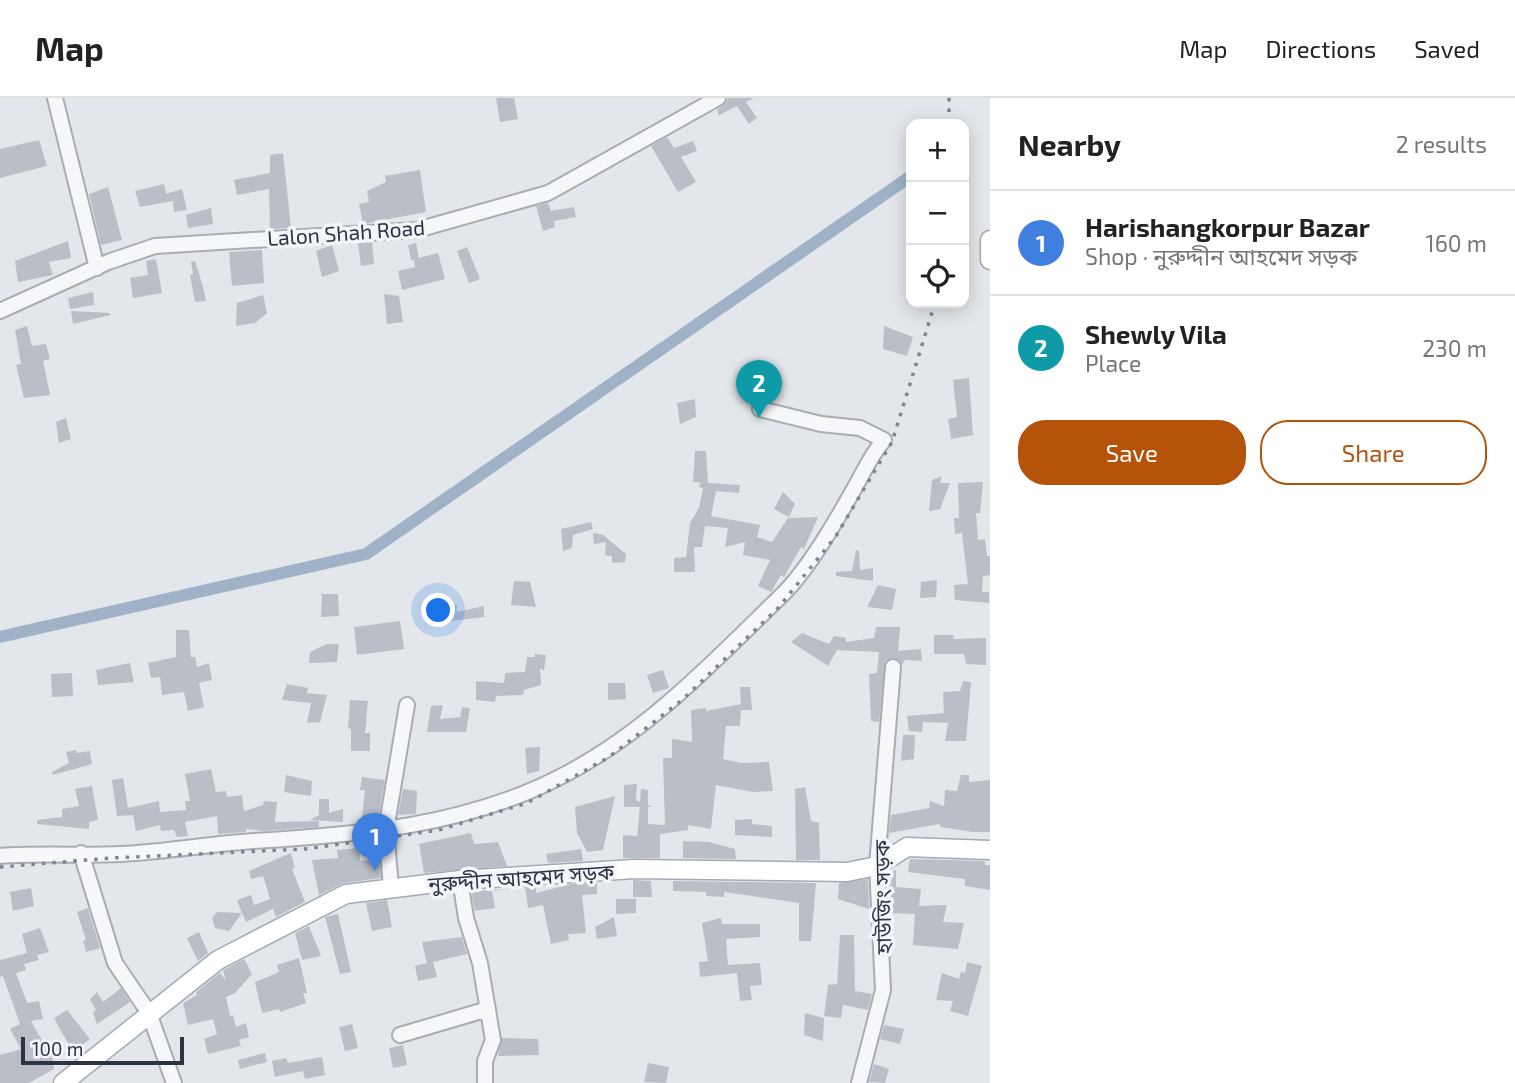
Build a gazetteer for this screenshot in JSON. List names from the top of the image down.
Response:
{
  "streets": {
    "main road": ["নুরুদ্দীন আহমেদ সড়ক"],
    "street": ["Lalon Shah Road", "হাউজিং সড়ক"]
  },
  "crossings": [
    ["নুরুদ্দীন আহমেদ সড়ক", "হাউজিং সড়ক"]
  ],
  "scale_bar": "100 m",
  "page": {
    "header": "Map",
    "nav": ["Map", "Directions", "Saved"],
    "heading": ["Nearby", "2 results"],
    "map_buttons": ["+", "−"],
    "list": [
      {
        "mark": "1",
        "name": "Harishangkorpur Bazar",
        "note": "Shop · নুরুদ্দীন আহমেদ সড়ক",
        "value": "160 m"
      },
      {
        "mark": "2",
        "name": "Shewly Vila",
        "note": "Place",
        "value": "230 m"
      }
    ],
    "pins": ["2", "1"],
    "buttons": ["Save", "Share"],
    "scale": "100 m"
  }
}
